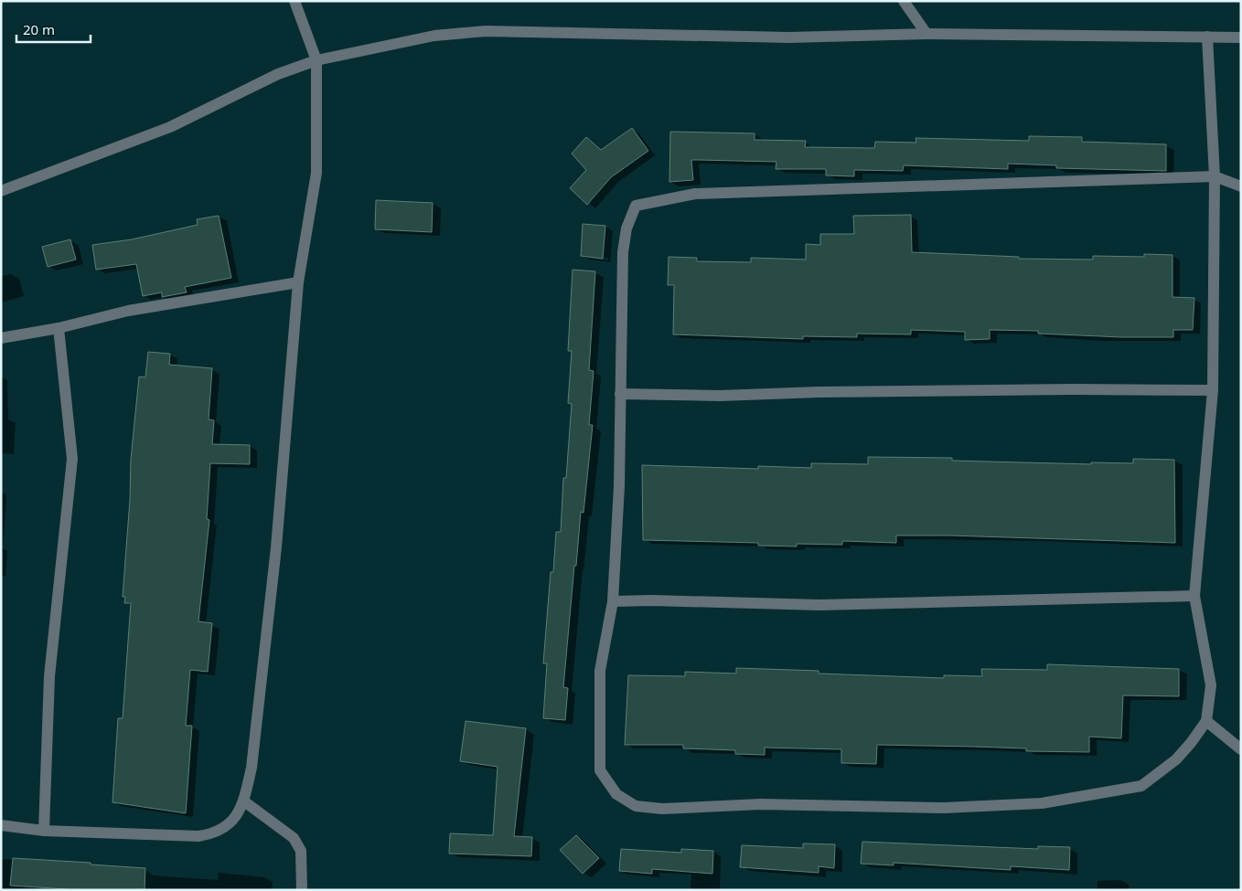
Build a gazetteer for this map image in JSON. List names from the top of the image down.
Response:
{
  "scale_bar": "20 m"
}
